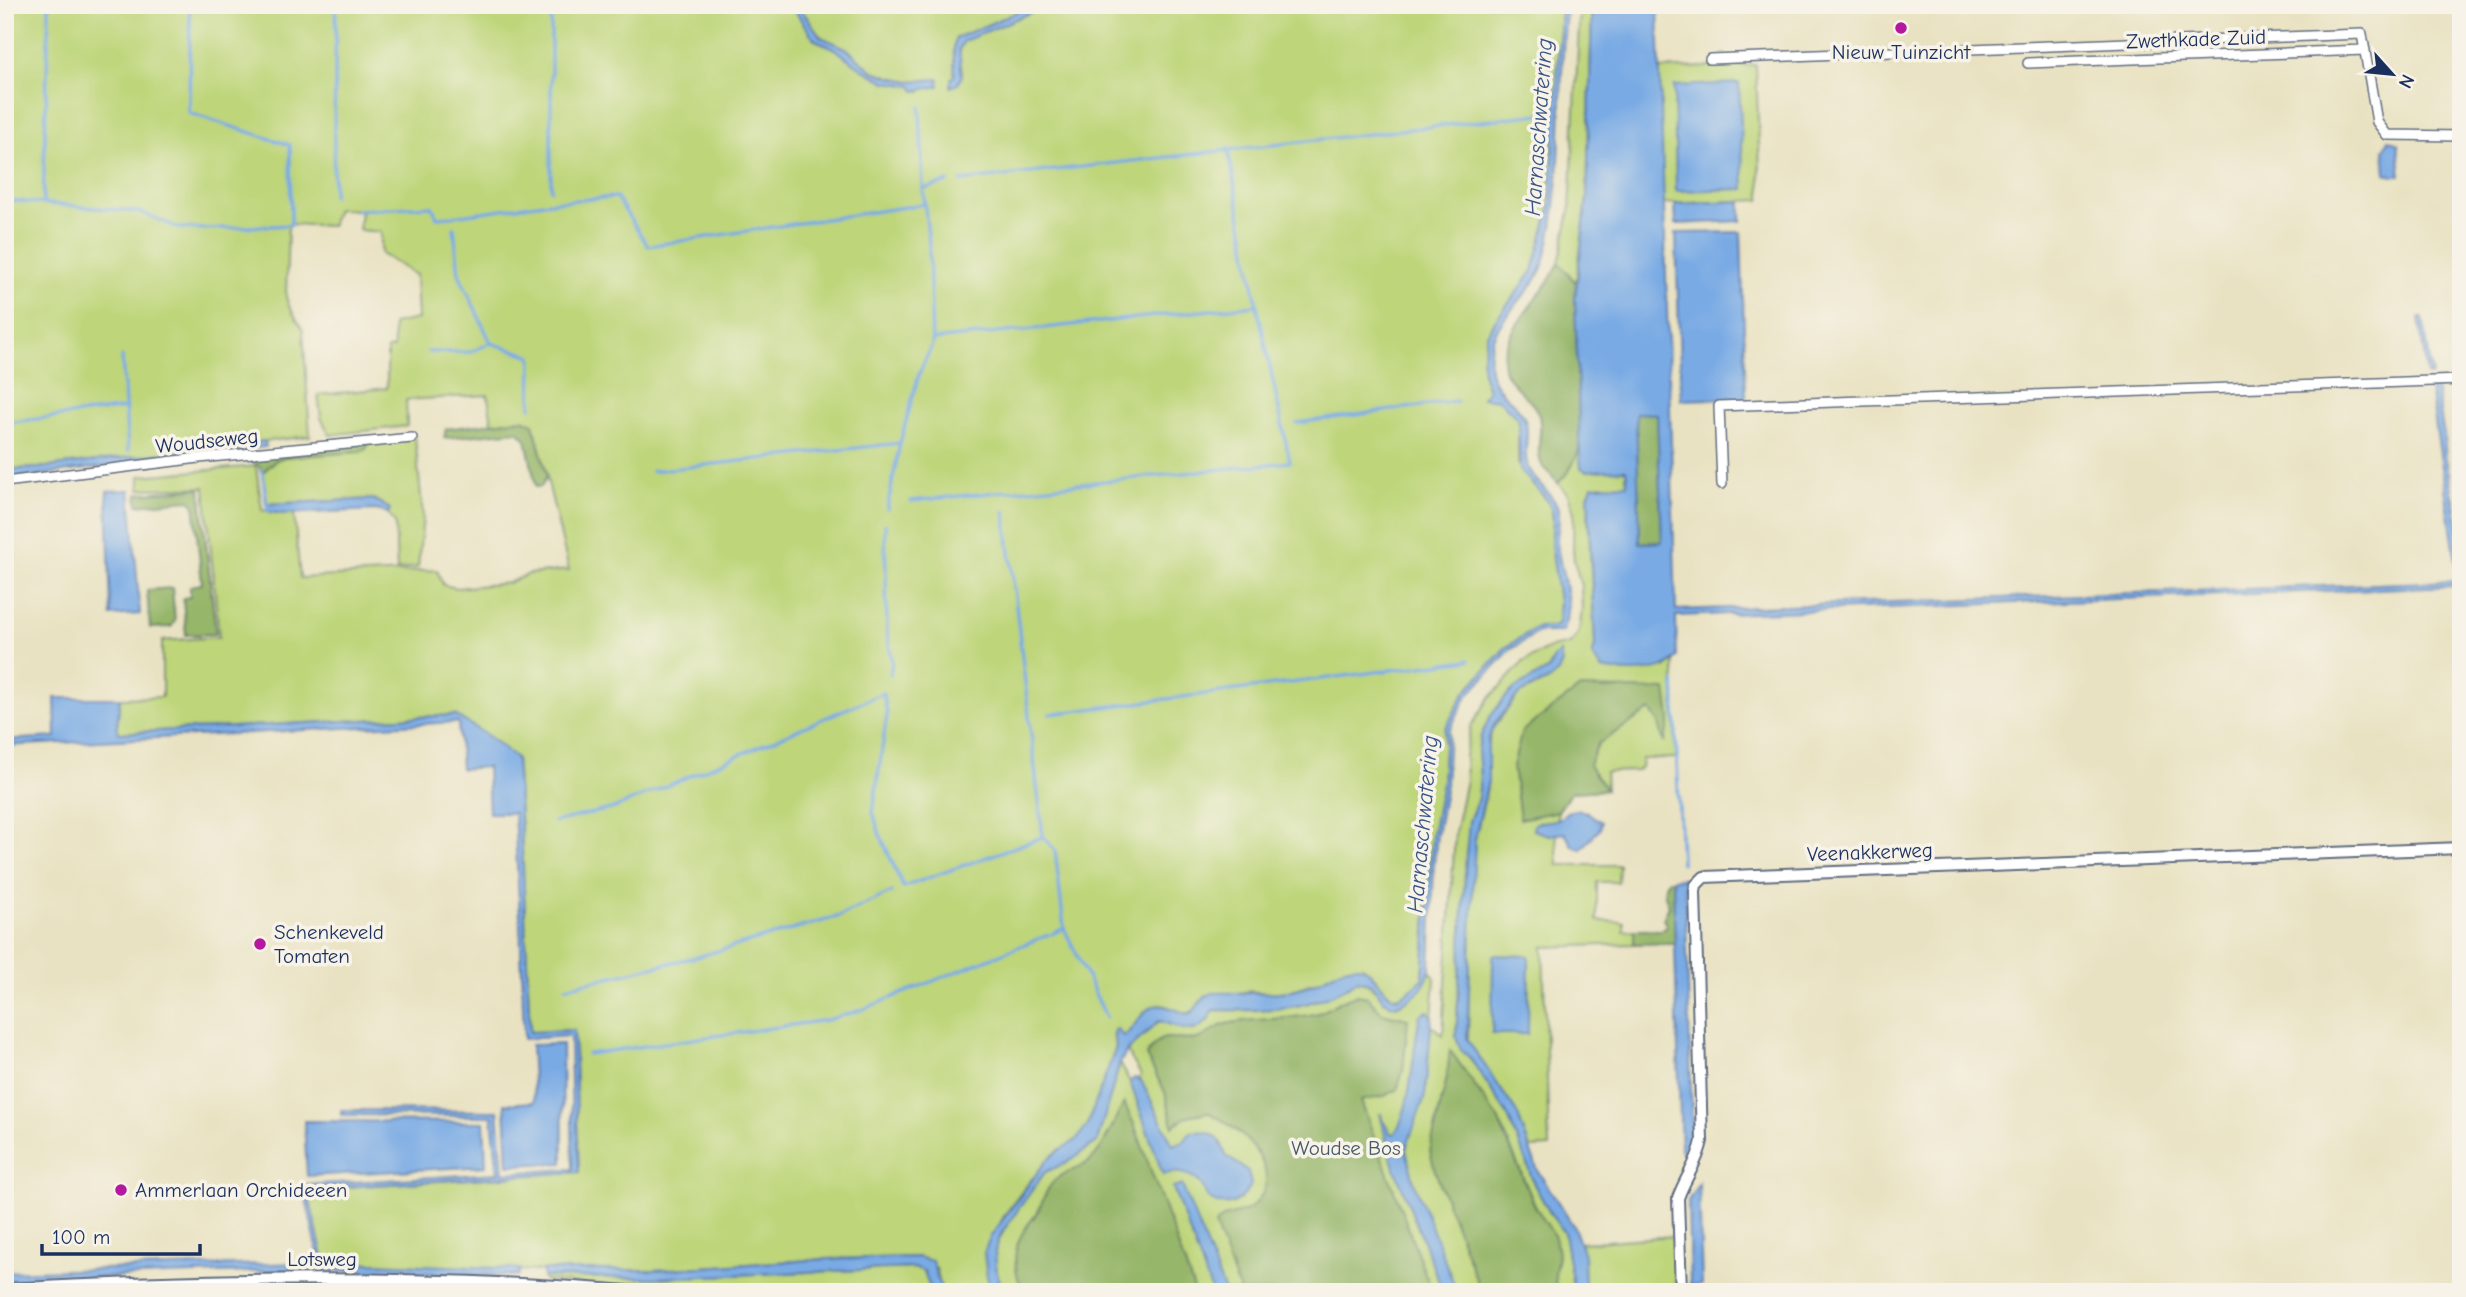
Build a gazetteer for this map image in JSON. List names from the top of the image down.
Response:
{
  "streets": {
    "street": [
      "Zwethkade Zuid",
      "Woudseweg",
      "Veenakkerweg",
      "Lotsweg"
    ]
  },
  "water": ["Harnaschwatering"],
  "parks": ["Woudse Bos"],
  "places": ["Nieuw Tuinzicht", "Schenkeveld Tomaten", "Ammerlaan Orchideeen"],
  "scale_bar": "100 m",
  "north": "bottom right"
}
